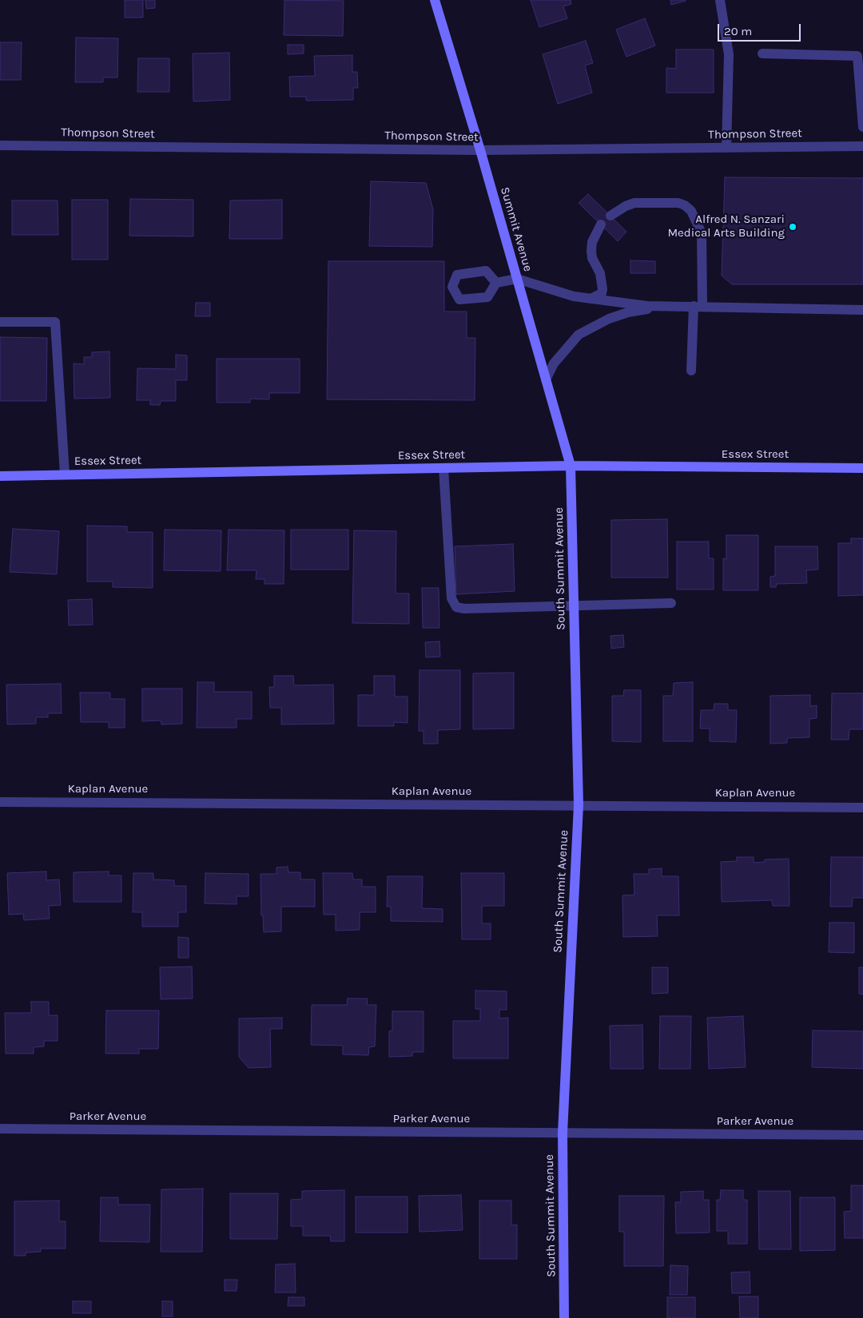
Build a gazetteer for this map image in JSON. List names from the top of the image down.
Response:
{
  "streets": {
    "street": [
      "Thompson Street",
      "Summit Avenue",
      "Essex Street",
      "South Summit Avenue",
      "Kaplan Avenue",
      "Parker Avenue"
    ]
  },
  "crossings": [
    ["Thompson Street", "Summit Avenue"],
    ["Summit Avenue", "Essex Street"],
    ["Summit Avenue", "South Summit Avenue"],
    ["Essex Street", "South Summit Avenue"],
    ["South Summit Avenue", "Kaplan Avenue"],
    ["South Summit Avenue", "Parker Avenue"]
  ],
  "places": ["Alfred N. Sanzari Medical Arts Building"],
  "scale_bar": "20 m"
}
